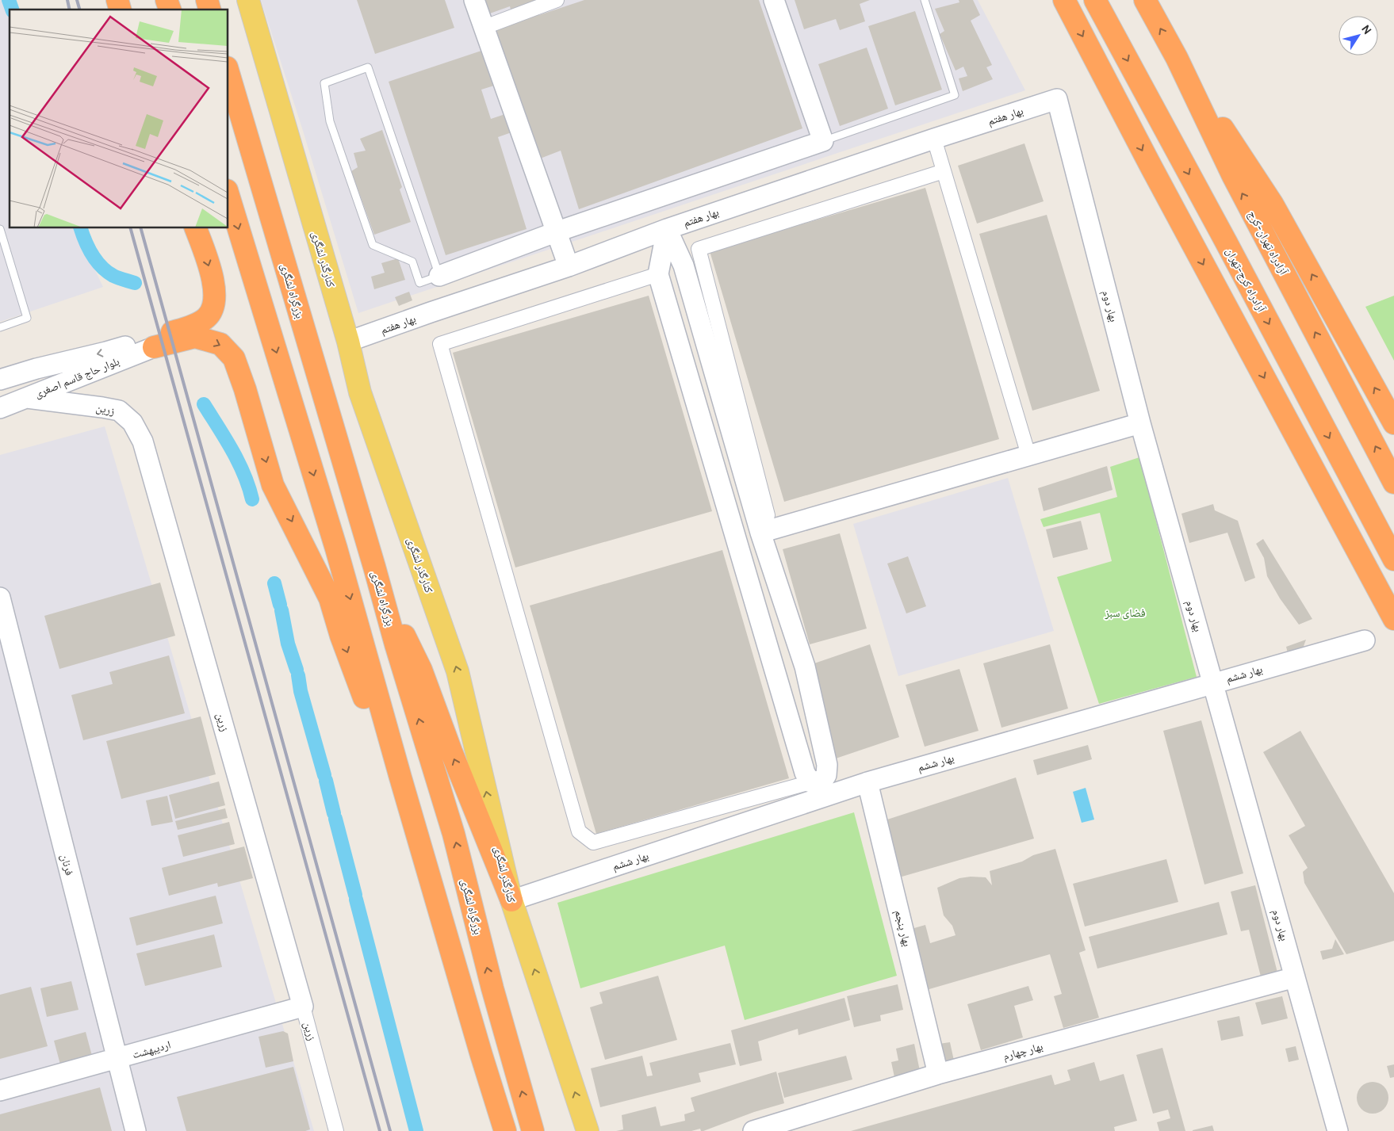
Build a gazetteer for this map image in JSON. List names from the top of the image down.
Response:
{
  "streets": {
    "highway": ["آزادراه تهران-کرج", "آزادراه کرج-تهران", "بزرگراه لشگری"],
    "main road": ["کنارگذر لشگری"],
    "street": [
      "بهار هفتم",
      "بهار دوم",
      "بلوار حاج قاسم اصغری",
      "زرین",
      "بهار ششم",
      "فرنان",
      "بهار پنجم",
      "اردیبهشت",
      "بهار چهارم"
    ]
  },
  "crossings": [
    ["بهار هفتم", "کنارگذر لشگری"],
    ["بهار هفتم", "بهار دوم"],
    ["کنارگذر لشگری", "بهار ششم"],
    ["بهار دوم", "بهار ششم"],
    ["بهار دوم", "بهار چهارم"],
    ["بلوار حاج قاسم اصغری", "زرین"],
    ["زرین", "اردیبهشت"],
    ["بهار ششم", "بهار پنجم"],
    ["فرنان", "اردیبهشت"],
    ["بهار پنجم", "بهار چهارم"]
  ],
  "one_way": ["کنارگذر لشگری"],
  "parks": ["فضای سبز"],
  "north": "top right"
}
